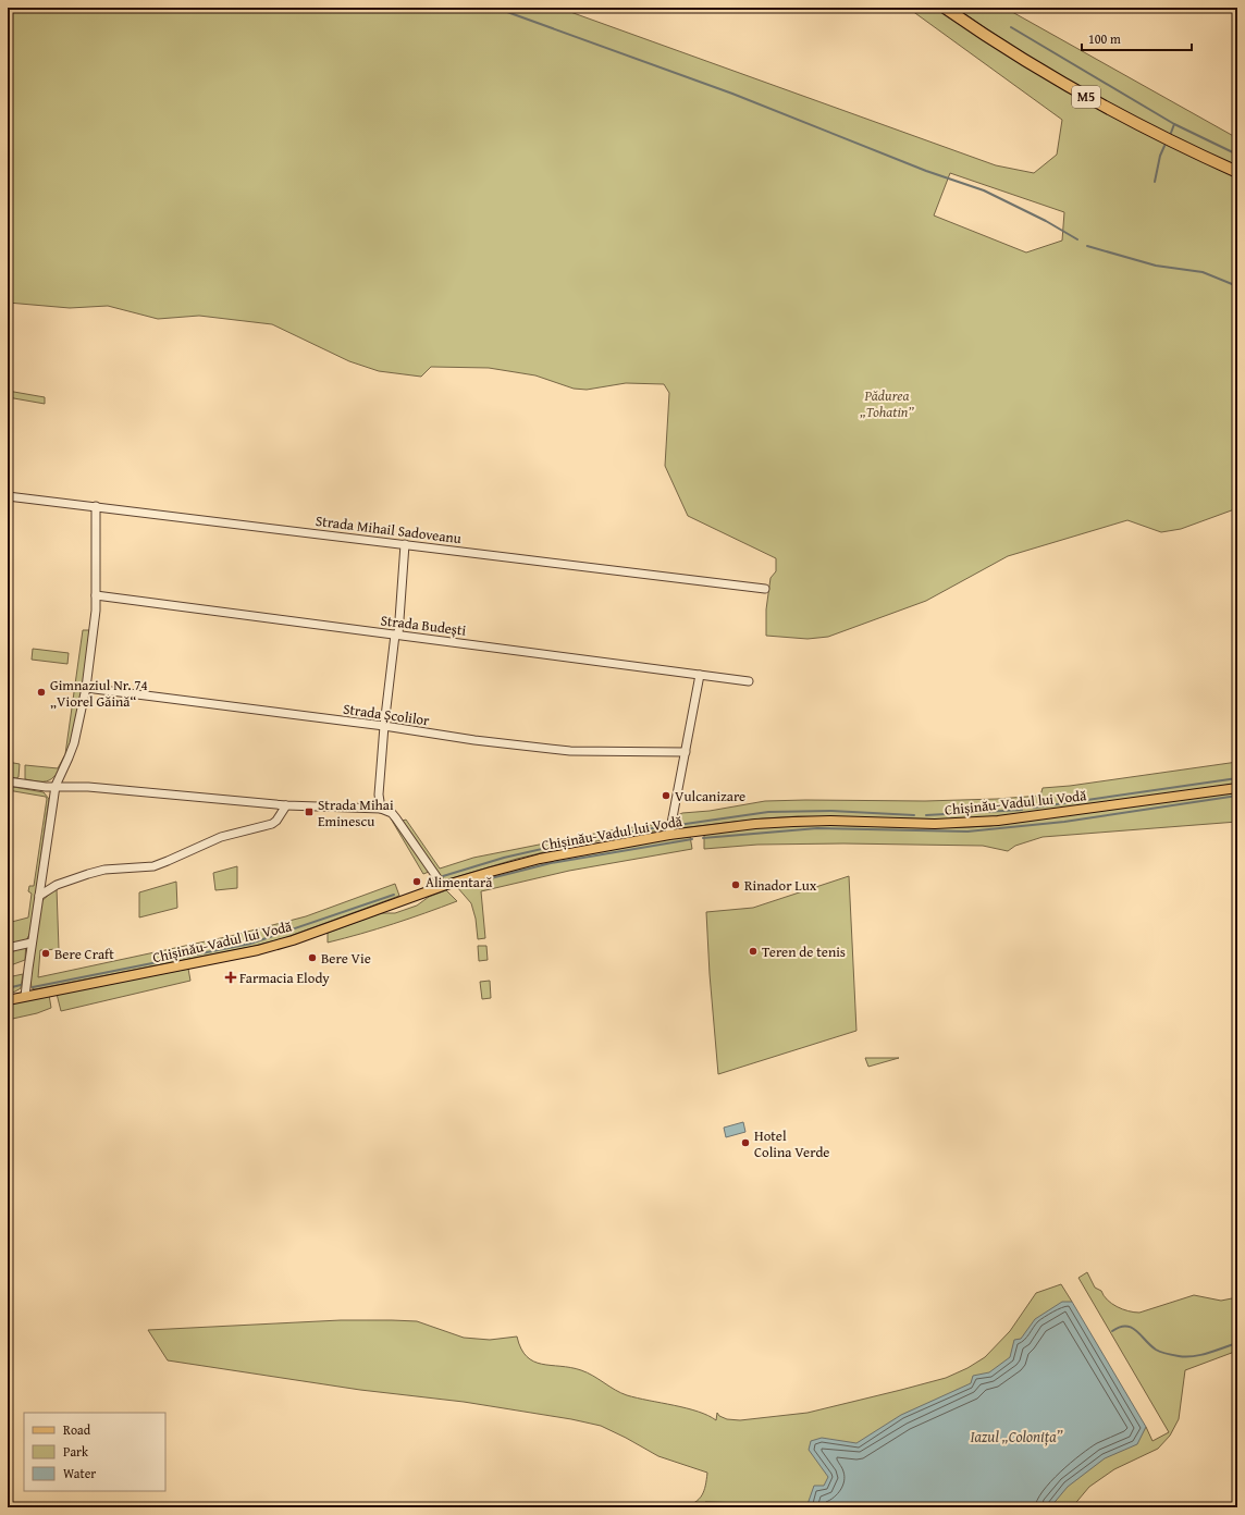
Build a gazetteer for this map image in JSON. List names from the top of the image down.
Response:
{
  "streets": {
    "highway": ["M5"],
    "main road": ["Chișinău-Vadul lui Vodă"],
    "street": ["Strada Mihail Sadoveanu", "Strada Budești", "Strada Școlilor"]
  },
  "water": ["Iazul „Colonița”"],
  "parks": ["Pădurea „Tohatin”"],
  "places": {
    "other": [
      "Gimnaziul Nr. 74 „Viorel Găină“",
      "Vulcanizare",
      "Alimentară",
      "Rinador Lux",
      "Teren de tenis",
      "Bere Craft",
      "Bere Vie",
      "Hotel Colina Verde"
    ],
    "transit": ["Strada Mihai Eminescu"],
    "health": ["Farmacia Elody"]
  },
  "legend": ["Road", "Park", "Water"],
  "scale_bar": "100 m"
}
